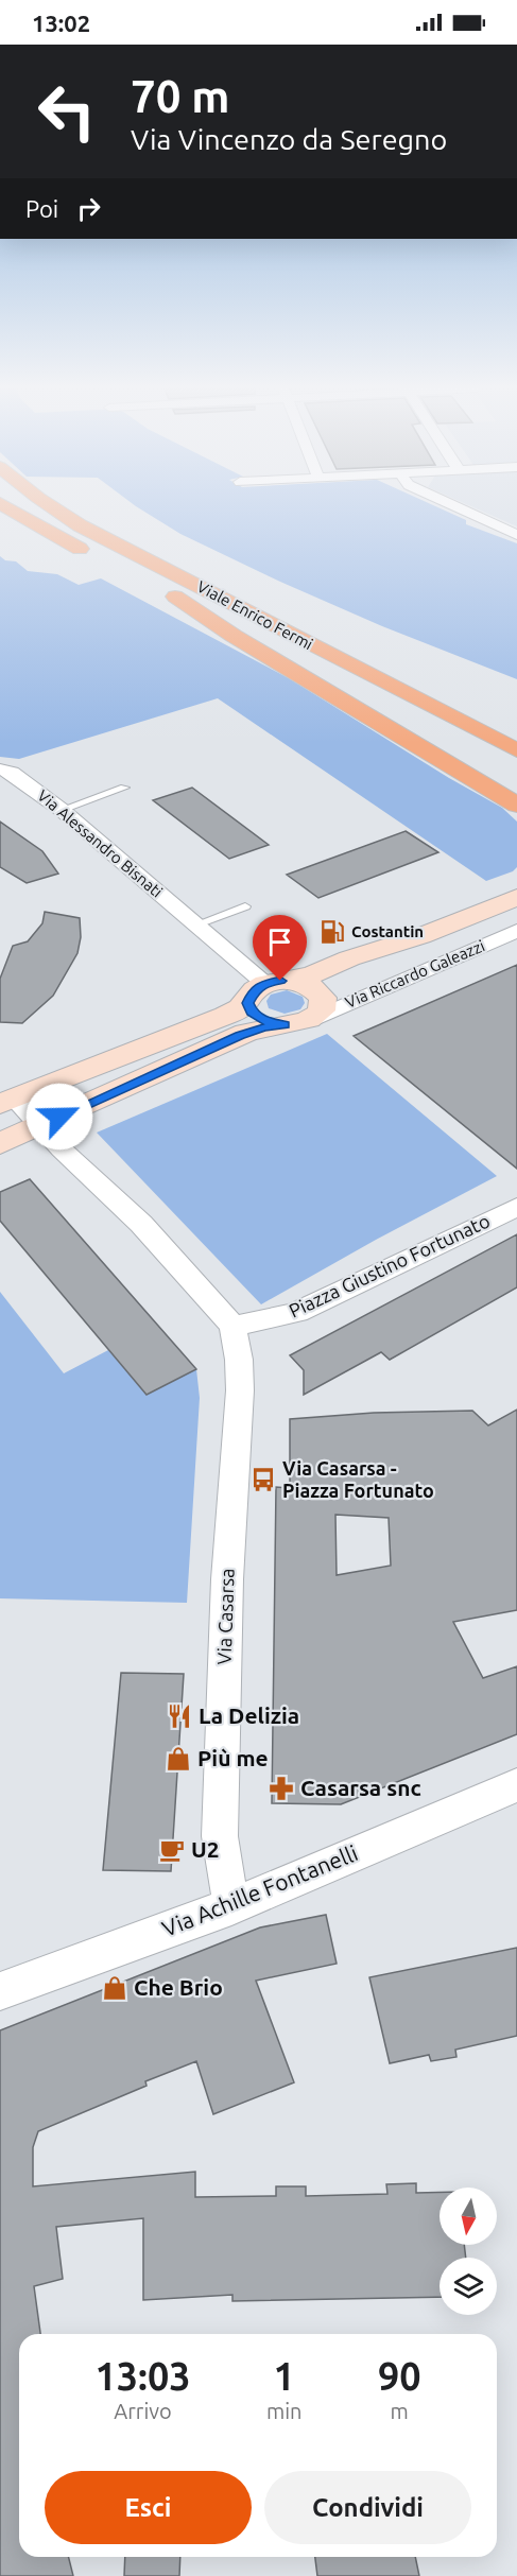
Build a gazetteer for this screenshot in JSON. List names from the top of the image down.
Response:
{
  "streets": {
    "highway": ["Viale Enrico Fermi"],
    "street": [
      "Via Alessandro Bisnati",
      "Via Riccardo Galeazzi",
      "Piazza Giustino Fortunato",
      "Via Casarsa",
      "Via Achille Fontanelli"
    ]
  },
  "crossings": [
    ["Piazza Giustino Fortunato", "Via Casarsa"],
    ["Via Casarsa", "Via Achille Fontanelli"]
  ],
  "places": {
    "fuel station": ["Costantin"],
    "bus stop": ["Via Casarsa - Piazza Fortunato"],
    "restaurant": ["La Delizia"],
    "shop": ["Più me", "Che Brio"],
    "pharmacy": ["Casarsa snc"],
    "cafe": ["U2"]
  },
  "north": "bottom",
  "page": {
    "status": "13:02",
    "turn": ["70 m", "Via Vincenzo da Seregno"],
    "then": "Poi",
    "eta": [
      "13:03",
      "Arrivo",
      "1",
      "min",
      "90",
      "m"
    ],
    "buttons": ["Esci", "Condividi"]
  }
}
